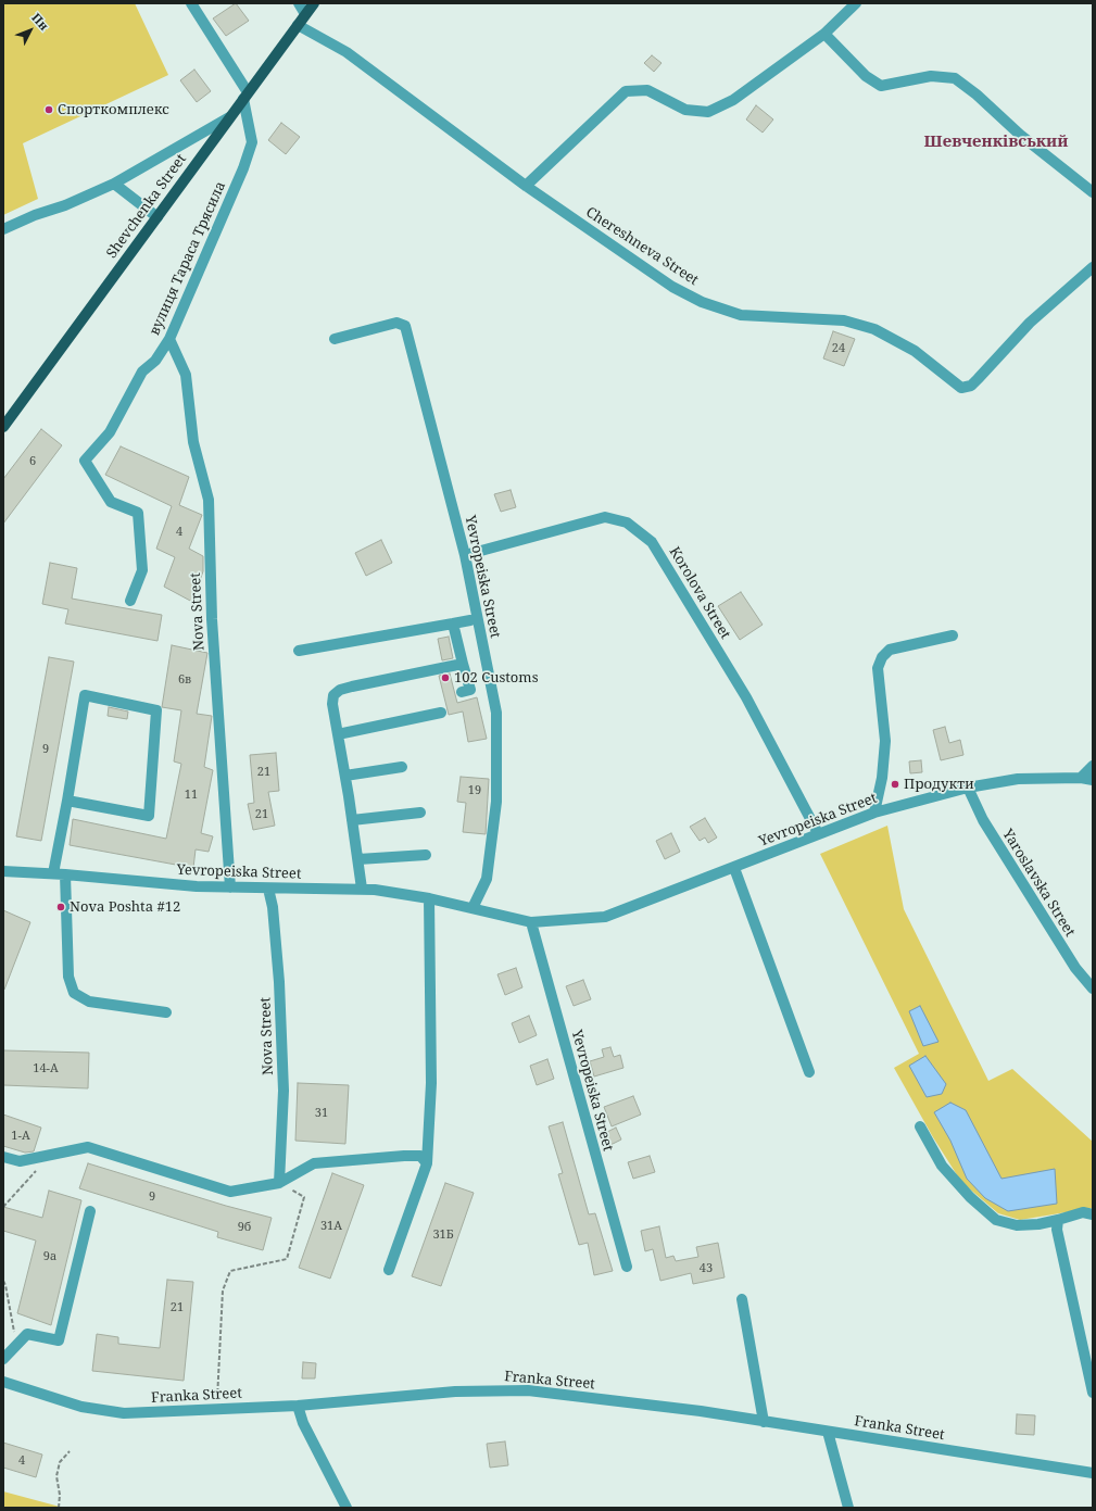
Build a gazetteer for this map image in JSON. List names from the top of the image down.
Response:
{
  "streets": {
    "main road": ["Shevchenka Street"],
    "street": [
      "Chereshneva Street",
      "вулиця Тараса Трясила",
      "Yevropeiska Street",
      "Korolova Street",
      "Nova Street",
      "Yaroslavska Street",
      "Franka Street"
    ]
  },
  "crossings": [
    ["Shevchenka Street", "Chereshneva Street"],
    ["Shevchenka Street", "вулиця Тараса Трясила"],
    ["вулиця Тараса Трясила", "Nova Street"],
    ["Yevropeiska Street", "Korolova Street"],
    ["Yevropeiska Street", "Nova Street"],
    ["Yevropeiska Street", "Yaroslavska Street"]
  ],
  "districts": ["Шевченківський"],
  "places": [
    "Спорткомплекс",
    "102 Customs",
    "Продукти",
    "Nova Poshta #12"
  ],
  "house_numbers": [
    "24",
    "6",
    "4",
    "6в",
    "9",
    "21",
    "19",
    "11",
    "21",
    "14-А",
    "31",
    "1-А",
    "9",
    "31А",
    "9б",
    "31Б",
    "9а",
    "43",
    "21",
    "4"
  ],
  "north": "top right"
}
